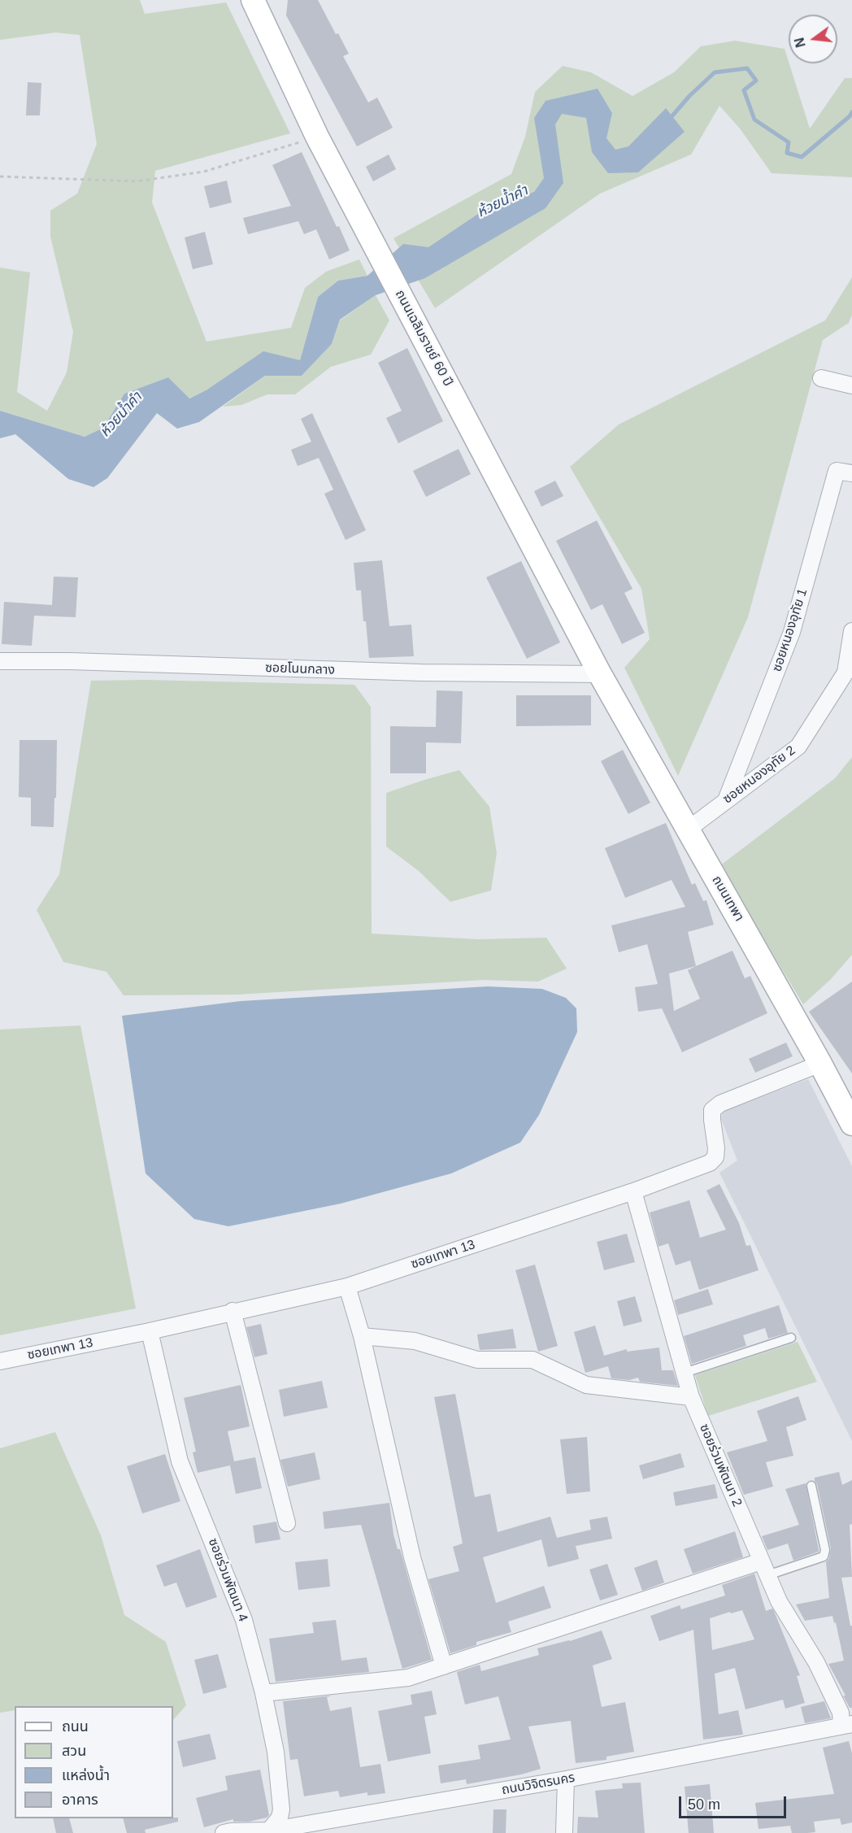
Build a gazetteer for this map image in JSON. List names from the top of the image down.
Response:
{
  "streets": {
    "street": [
      "ถนนเฉลิมราชย์ 60 ปี",
      "ซอยหนองอุทัย 1",
      "ซอยโนนกลาง",
      "ซอยหนองอุทัย 2",
      "ถนนเทพา",
      "ซอยเทพา 13",
      "ซอยร่วมพัฒนา 2",
      "ซอยร่วมพัฒนา 4",
      "ถนนวิจิตรนคร"
    ]
  },
  "crossings": [
    ["ถนนเฉลิมราชย์ 60 ปี", "ซอยโนนกลาง"],
    ["ถนนเฉลิมราชย์ 60 ปี", "ถนนเทพา"],
    ["ซอยหนองอุทัย 1", "ซอยหนองอุทัย 2"],
    ["ซอยโนนกลาง", "ถนนเทพา"],
    ["ซอยหนองอุทัย 2", "ถนนเทพา"],
    ["ถนนเทพา", "ซอยเทพา 13"],
    ["ซอยเทพา 13", "ซอยร่วมพัฒนา 2"],
    ["ซอยเทพา 13", "ซอยร่วมพัฒนา 4"],
    ["ซอยร่วมพัฒนา 2", "ถนนวิจิตรนคร"],
    ["ซอยร่วมพัฒนา 4", "ถนนวิจิตรนคร"]
  ],
  "water": ["ห้วยน้ำคำ"],
  "legend": [
    "ถนน",
    "สวน",
    "แหล่งน้ำ",
    "อาคาร"
  ],
  "scale_bar": "50 m",
  "north": "left"
}
